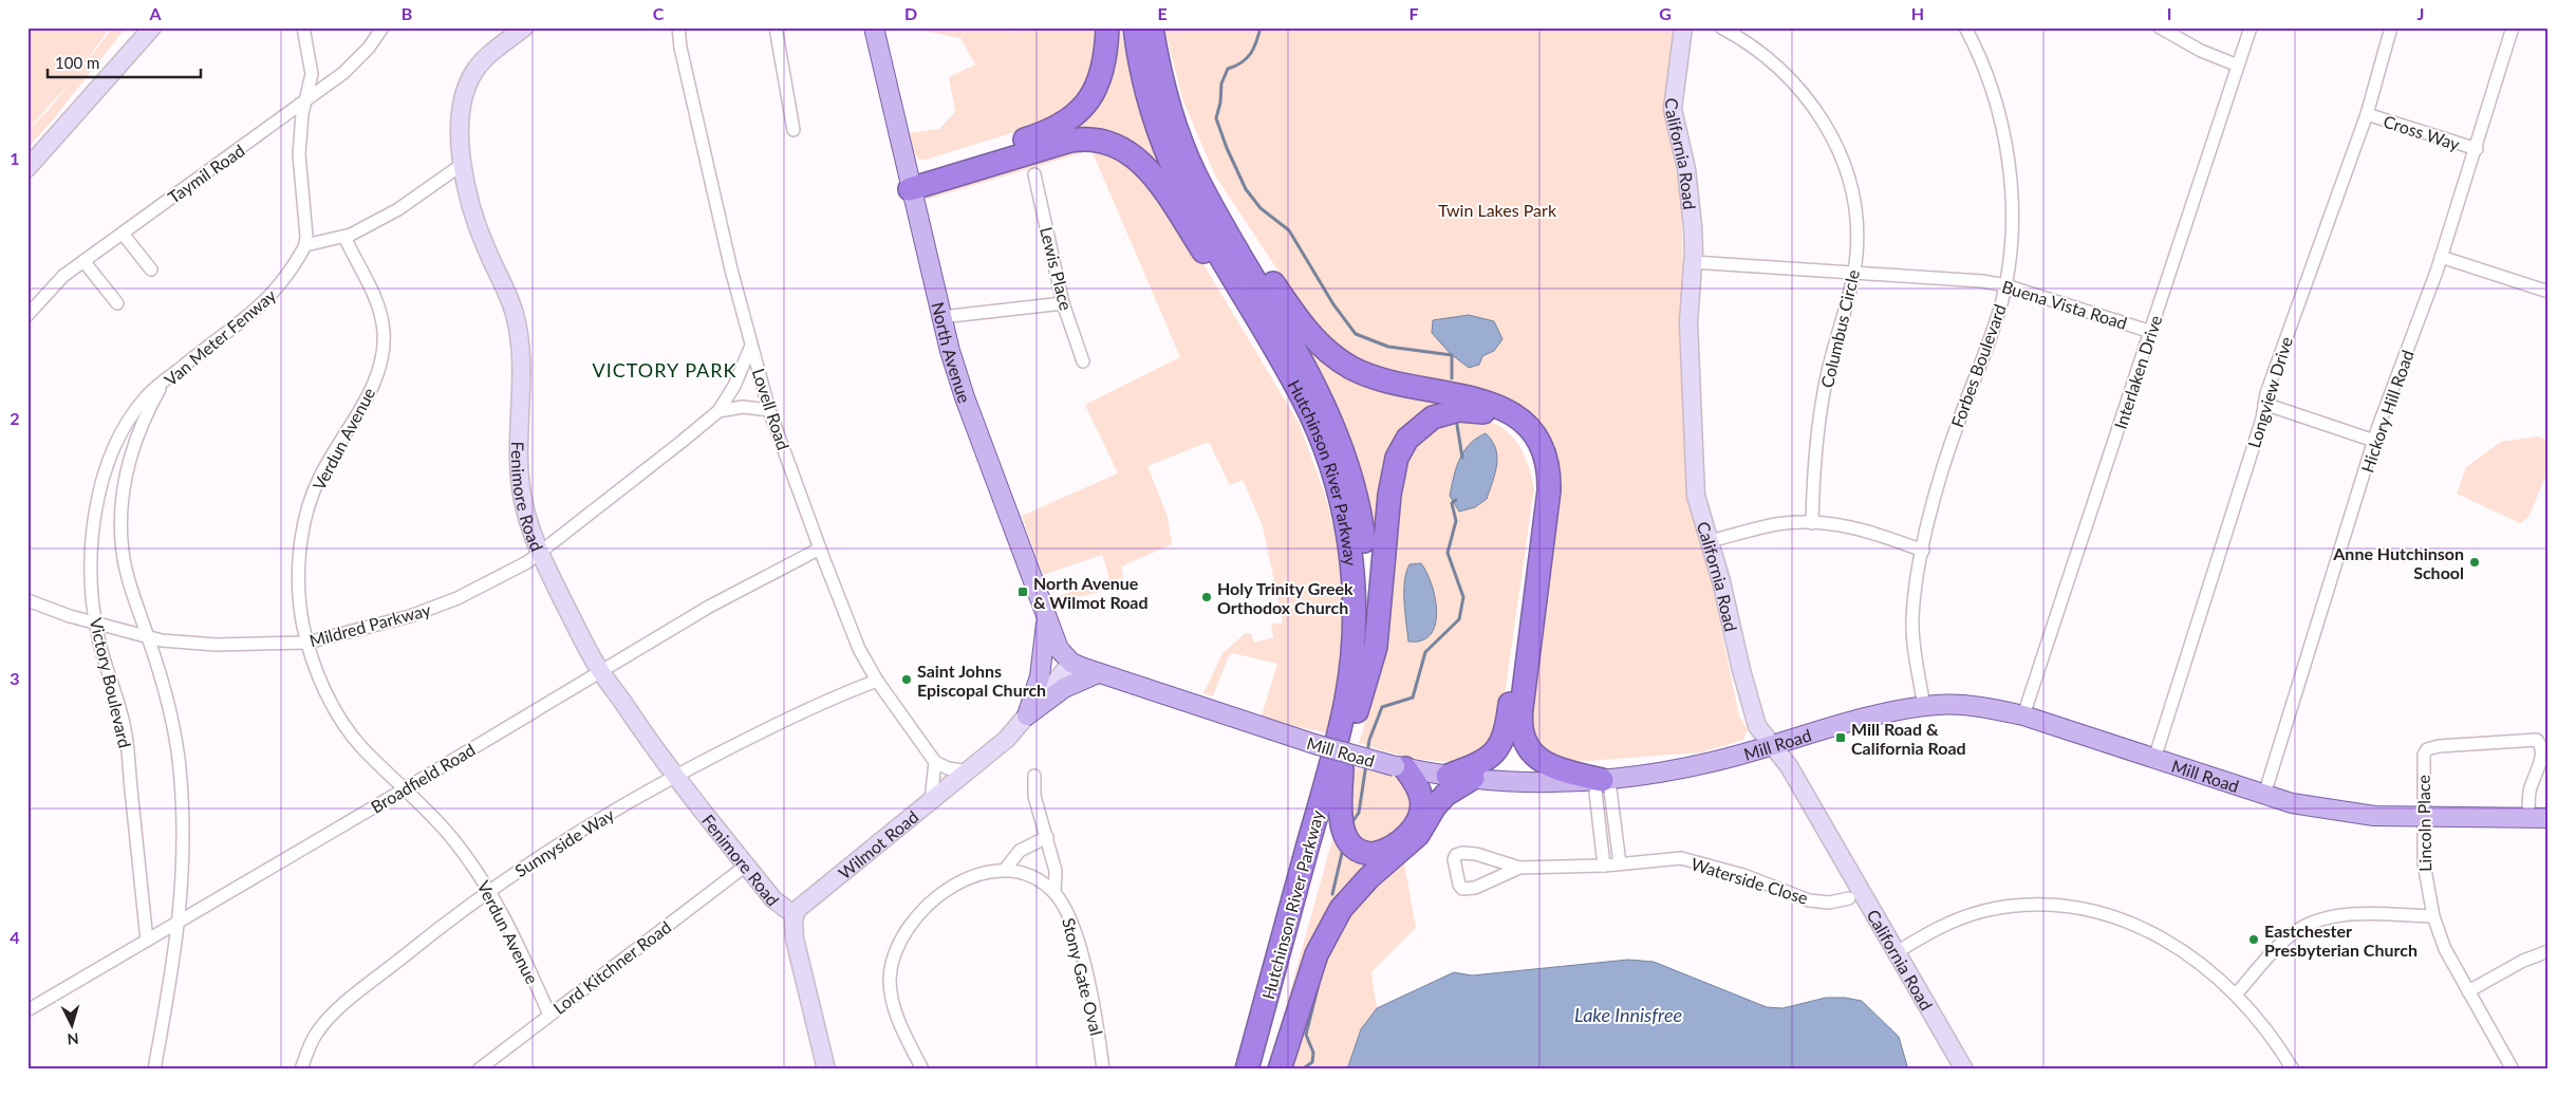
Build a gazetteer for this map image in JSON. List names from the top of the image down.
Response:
{
  "streets": {
    "highway": ["Hutchinson River Parkway"],
    "main road": ["North Avenue", "Mill Road"],
    "street": [
      "Cross Way",
      "California Road",
      "Taymil Road",
      "Lewis Place",
      "Buena Vista Road",
      "Columbus Circle",
      "Van Meter Fenway",
      "Forbes Boulevard",
      "Interlaken Drive",
      "Longview Drive",
      "Lovell Road",
      "Hickory Hill Road",
      "Verdun Avenue",
      "Fenimore Road",
      "Mildred Parkway",
      "Victory Boulevard",
      "Broadfield Road",
      "Lincoln Place",
      "Sunnyside Way",
      "Wilmot Road",
      "Waterside Close",
      "Lord Kitchner Road",
      "Stony Gate Oval"
    ]
  },
  "crossings": [
    ["Cross Way", "Longview Drive"],
    ["Cross Way", "Hickory Hill Road"],
    ["California Road", "Buena Vista Road"],
    ["California Road", "Mill Road"],
    ["Buena Vista Road", "Columbus Circle"],
    ["Buena Vista Road", "Forbes Boulevard"],
    ["Buena Vista Road", "Interlaken Drive"],
    ["Van Meter Fenway", "Mildred Parkway"],
    ["Van Meter Fenway", "Victory Boulevard"],
    ["North Avenue", "Mill Road"],
    ["North Avenue", "Wilmot Road"],
    ["Forbes Boulevard", "Mill Road"],
    ["Interlaken Drive", "Mill Road"],
    ["Longview Drive", "Mill Road"],
    ["Lovell Road", "Mildred Parkway"],
    ["Lovell Road", "Broadfield Road"],
    ["Lovell Road", "Sunnyside Way"],
    ["Hickory Hill Road", "Mill Road"],
    ["Verdun Avenue", "Mildred Parkway"],
    ["Verdun Avenue", "Broadfield Road"],
    ["Verdun Avenue", "Sunnyside Way"],
    ["Verdun Avenue", "Lord Kitchner Road"],
    ["Fenimore Road", "Mildred Parkway"],
    ["Fenimore Road", "Broadfield Road"],
    ["Fenimore Road", "Sunnyside Way"],
    ["Fenimore Road", "Wilmot Road"],
    ["Fenimore Road", "Lord Kitchner Road"],
    ["Mildred Parkway", "Victory Boulevard"],
    ["Victory Boulevard", "Broadfield Road"],
    ["Mill Road", "Lincoln Place"],
    ["Mill Road", "Wilmot Road"]
  ],
  "districts": ["VICTORY PARK"],
  "water": ["Lake Innisfree"],
  "parks": ["Twin Lakes Park"],
  "places": {
    "other": [
      "Anne Hutchinson School",
      "Holy Trinity Greek Orthodox Church",
      "Saint Johns Episcopal Church",
      "Eastchester Presbyterian Church"
    ],
    "transit": ["North Avenue & Wilmot Road", "Mill Road & California Road"]
  },
  "scale_bar": "100 m",
  "north": "bottom",
  "grid": {
    "columns": [
      "A",
      "B",
      "C",
      "D",
      "E",
      "F",
      "G",
      "H",
      "I",
      "J"
    ],
    "rows": [
      "1",
      "2",
      "3",
      "4"
    ]
  }
}
